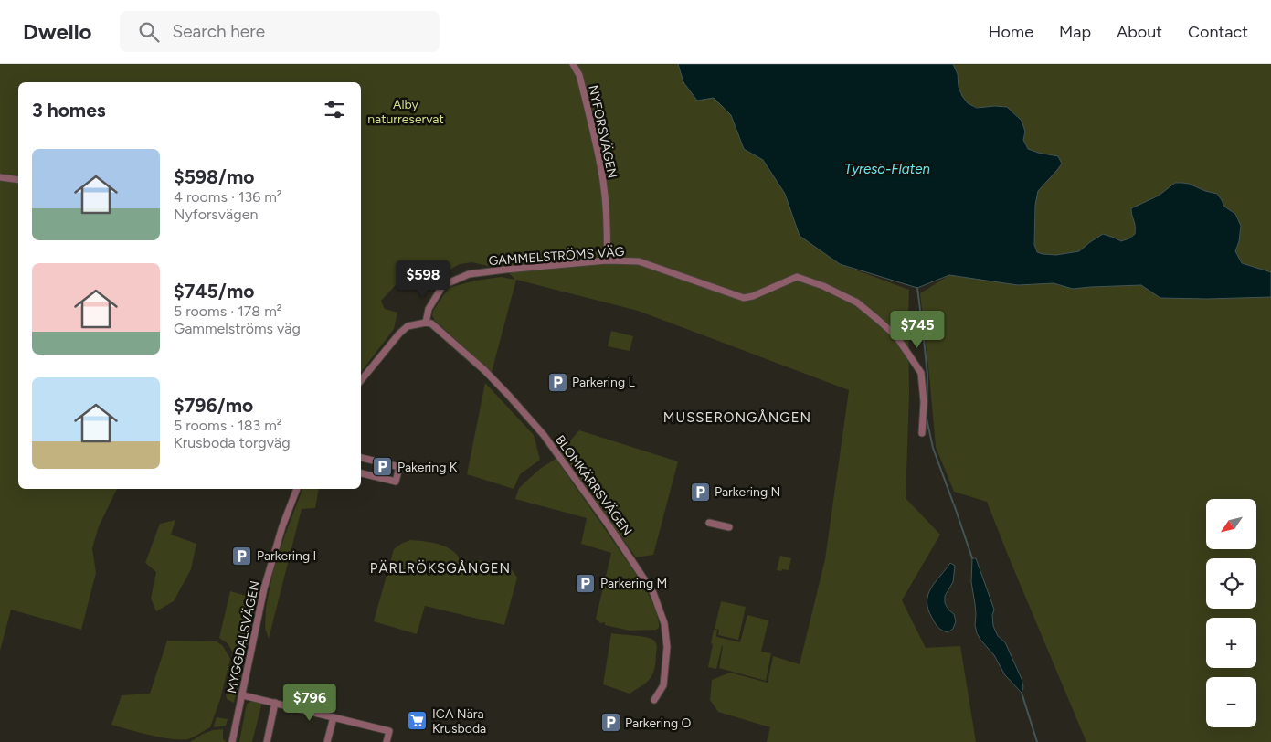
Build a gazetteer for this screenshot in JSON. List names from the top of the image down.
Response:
{
  "streets": {
    "street": [
      "NYFORSVÄGEN",
      "GAMMELSTRÖMS VÄG",
      "BLOMKÄRRSVÄGEN",
      "MYGGDALSVÄGEN"
    ]
  },
  "crossings": [
    ["NYFORSVÄGEN", "GAMMELSTRÖMS VÄG"],
    ["GAMMELSTRÖMS VÄG", "BLOMKÄRRSVÄGEN"]
  ],
  "districts": ["MUSSERONGÅNGEN", "PÄRLRÖKSGÅNGEN"],
  "water": ["Tyresö-Flaten"],
  "parks": ["Alby naturreservat"],
  "places": {
    "parking": [
      "Parkering L",
      "Pakering K",
      "Parkering N",
      "Parkering I",
      "Parkering M",
      "Parkering O"
    ],
    "supermarket": ["ICA Nära Krusboda"]
  },
  "north": "bottom left",
  "page": {
    "header": "Dwello",
    "search": "Search here",
    "nav": [
      "Home",
      "Map",
      "About",
      "Contact"
    ],
    "heading": "3 homes",
    "list": [
      {
        "name": "$598/mo",
        "note": "4 rooms · 136 m² · Nyforsvägen"
      },
      {
        "name": "$745/mo",
        "note": "5 rooms · 178 m² · Gammelströms väg"
      },
      {
        "name": "$796/mo",
        "note": "5 rooms · 183 m² · Krusboda torgväg"
      }
    ],
    "price": ["$598", "$745", "$796"],
    "map_buttons": ["+", "−"]
  }
}
